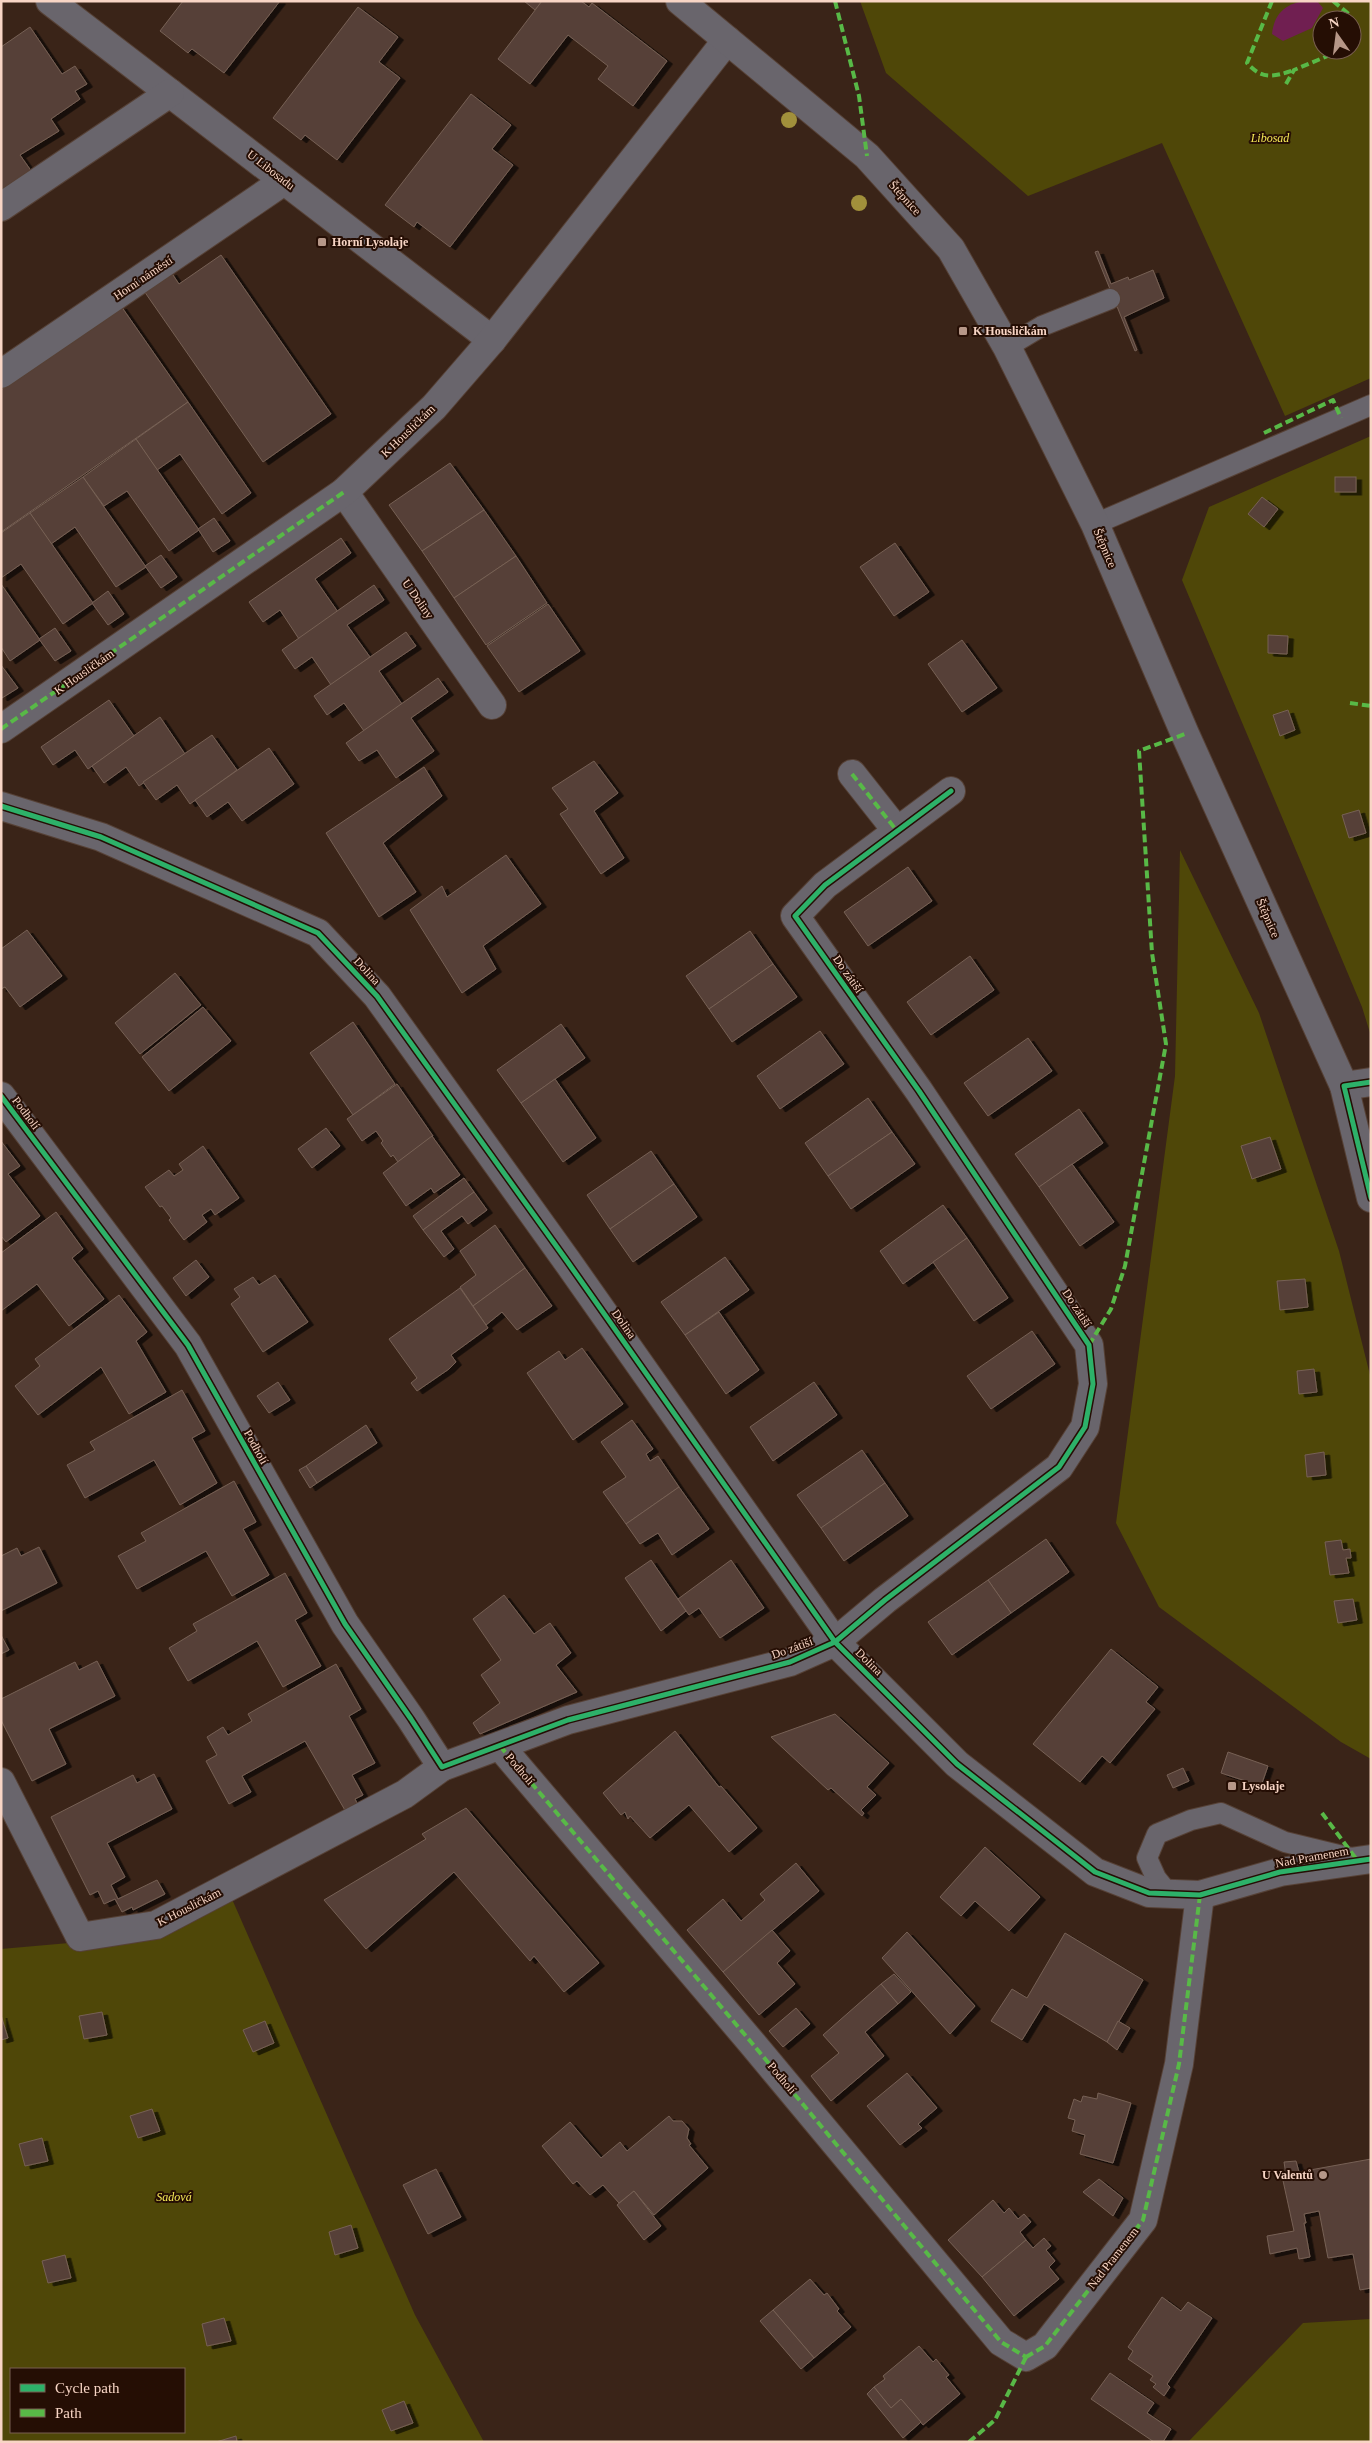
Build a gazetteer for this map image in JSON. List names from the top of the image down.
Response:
{
  "streets": {
    "street": [
      "U Libosadu",
      "Štěpnice",
      "Horní náměstí",
      "K Housličkám",
      "U Doliny",
      "Dolina",
      "Do zátiší",
      "Podholí",
      "Nad Pramenem"
    ]
  },
  "crossings": [
    ["U Libosadu", "Horní náměstí"],
    ["U Libosadu", "K Housličkám"],
    ["Štěpnice", "K Housličkám"],
    ["K Housličkám", "U Doliny"],
    ["K Housličkám", "Podholí"],
    ["Dolina", "Do zátiší"],
    ["Dolina", "Nad Pramenem"],
    ["Do zátiší", "Podholí"],
    ["Podholí", "Nad Pramenem"]
  ],
  "parks": ["Libosad", "Sadová"],
  "places": {
    "transit": ["Horní Lysolaje", "K Housličkám", "Lysolaje"],
    "other": ["U Valentů"]
  },
  "legend": ["Cycle path", "Path"],
  "north": "top"
}
